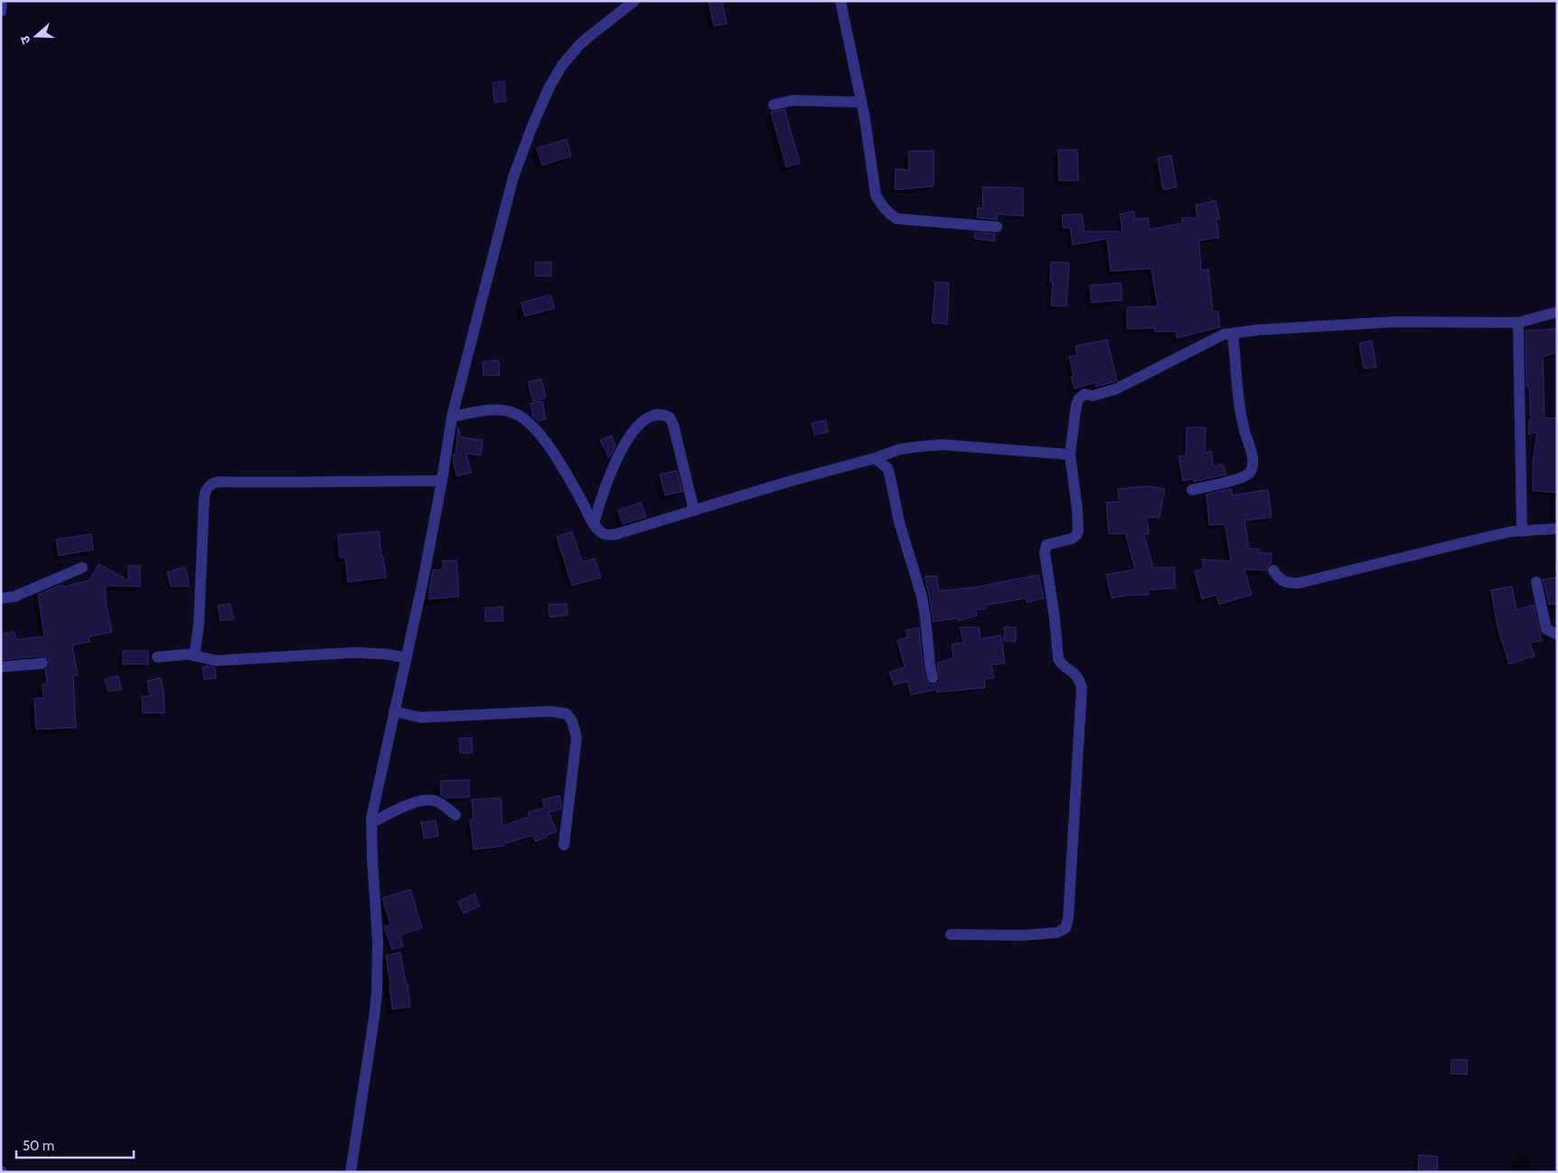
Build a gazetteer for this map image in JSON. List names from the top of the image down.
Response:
{
  "scale_bar": "50 m",
  "north": "left"
}
